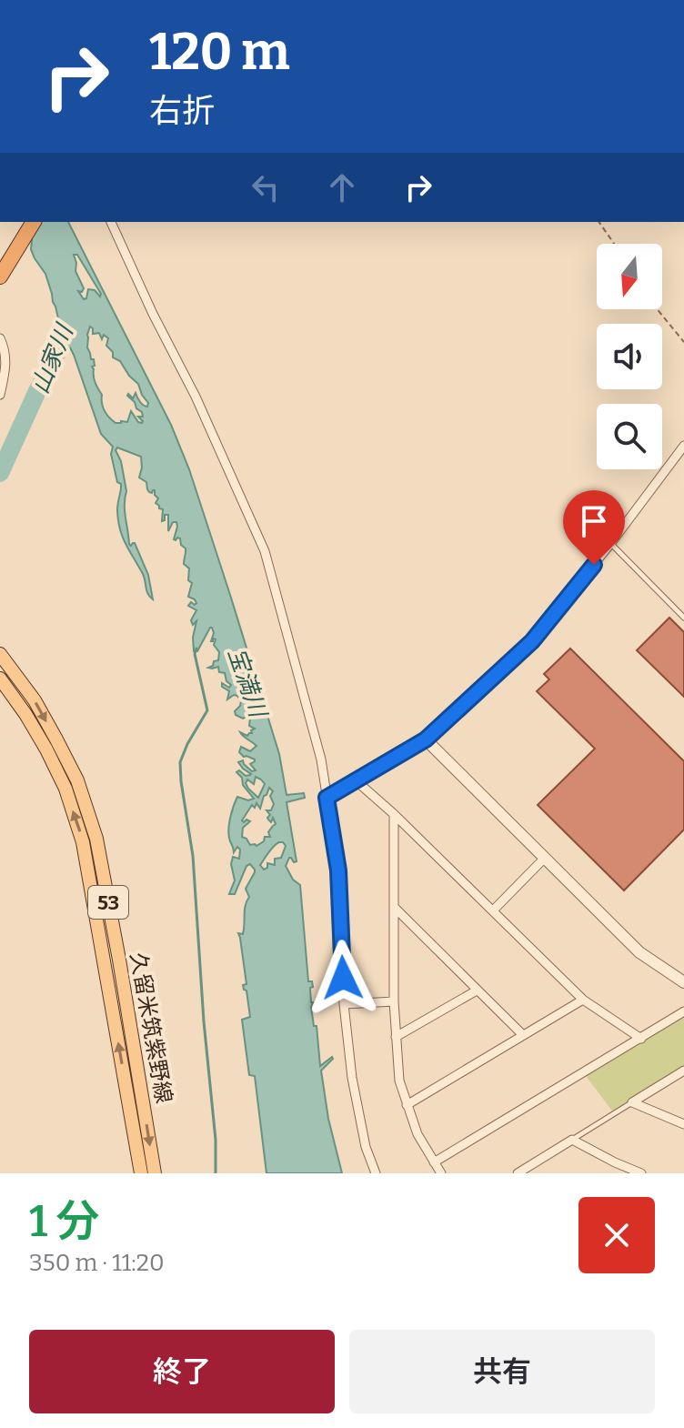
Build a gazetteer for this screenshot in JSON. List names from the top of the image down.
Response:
{
  "streets": {
    "main road": ["53", "久留米筑紫野線"]
  },
  "water": ["山家川", "宝満川"],
  "north": "bottom",
  "page": {
    "turn": ["120 m", "右折"],
    "heading": ["1 分", "350 m · 11:20"],
    "buttons": ["終了", "共有"]
  }
}
